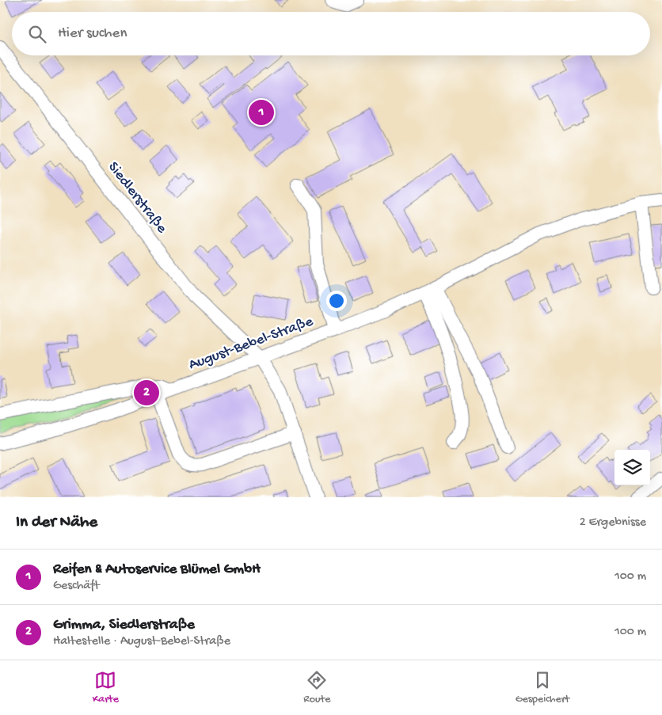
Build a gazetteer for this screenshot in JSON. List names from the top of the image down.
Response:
{
  "streets": {
    "street": ["Siedlerstraße", "August-Bebel-Straße"]
  },
  "crossings": [
    ["Siedlerstraße", "August-Bebel-Straße"]
  ],
  "page": {
    "search": "Hier suchen",
    "pins": ["1", "2"],
    "heading": ["In der Nähe", "2 Ergebnisse"],
    "list": [
      {
        "mark": "1",
        "name": "Reifen & Autoservice Blümel GmbH",
        "note": "Geschäft",
        "value": "100 m"
      },
      {
        "mark": "2",
        "name": "Grimma, Siedlerstraße",
        "note": "Haltestelle · August-Bebel-Straße",
        "value": "100 m"
      }
    ],
    "nav": ["Karte", "Route", "Gespeichert"]
  }
}
